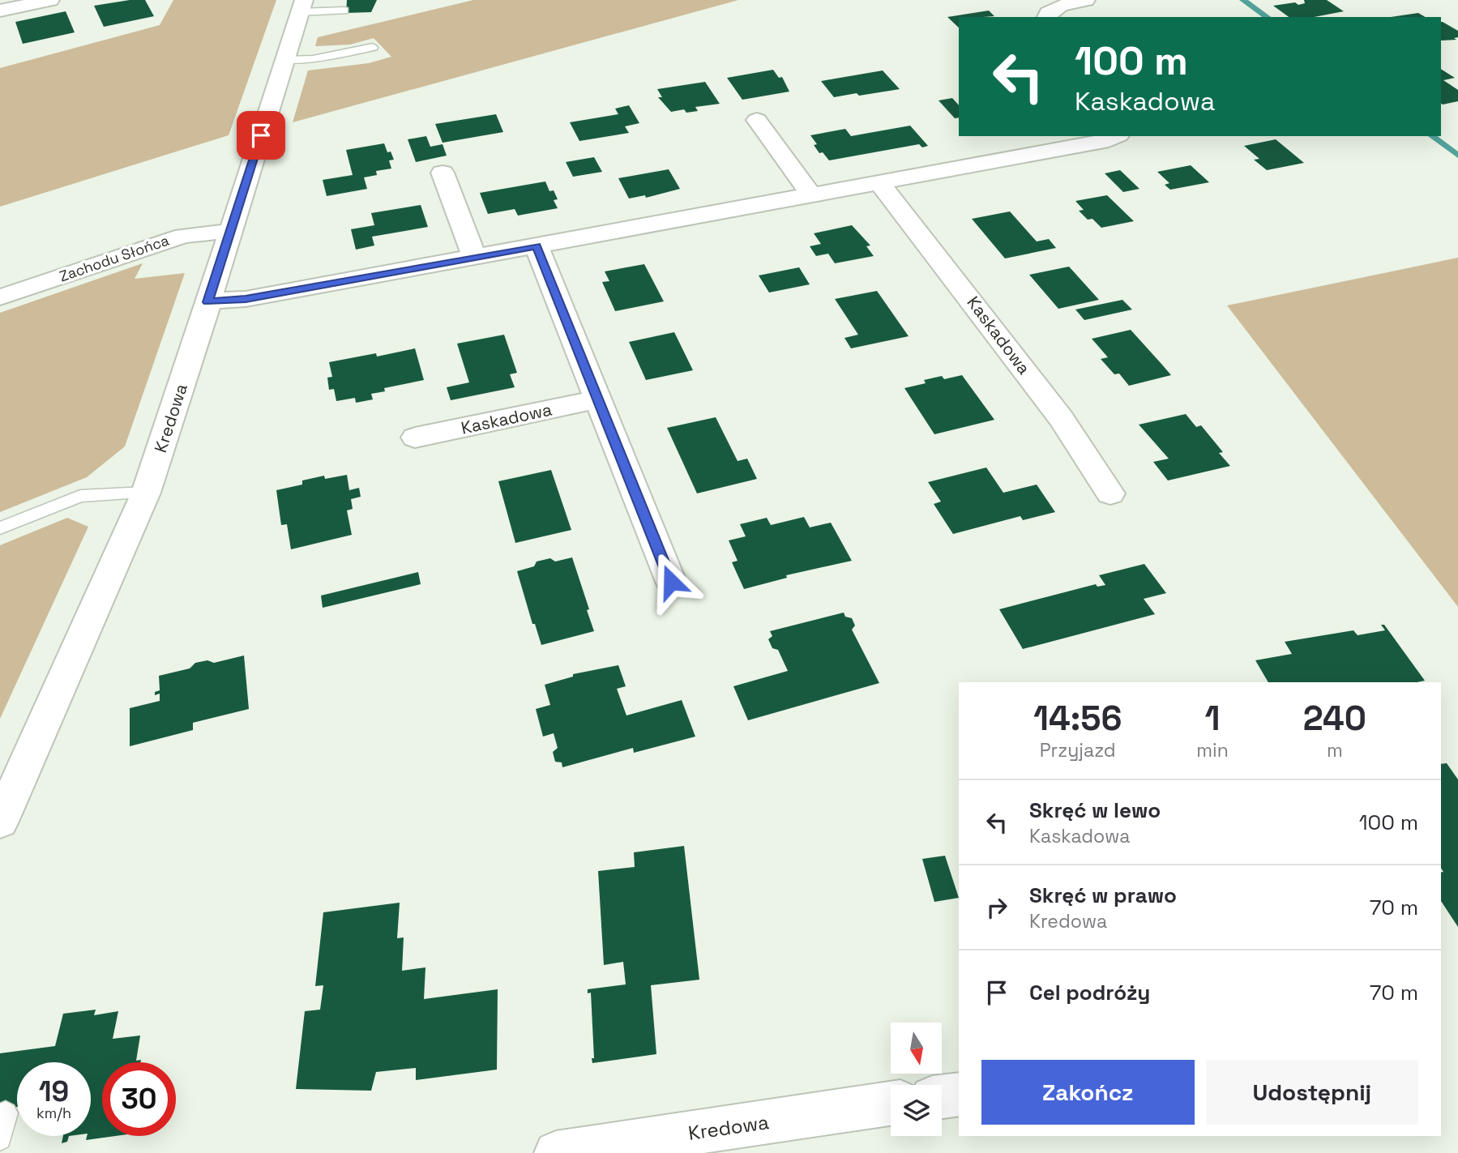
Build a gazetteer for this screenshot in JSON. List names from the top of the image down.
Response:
{
  "streets": {
    "street": ["Zachodu Słońca", "Kaskadowa", "Kredowa"]
  },
  "crossings": [
    ["Zachodu Słońca", "Kredowa"]
  ],
  "north": "bottom",
  "page": {
    "turn": ["100 m", "Kaskadowa"],
    "eta": [
      "14:56",
      "Przyjazd",
      "1",
      "min",
      "240",
      "m"
    ],
    "list": [
      {
        "name": "Skręć w lewo",
        "note": "Kaskadowa",
        "value": "100 m"
      },
      {
        "name": "Skręć w prawo",
        "note": "Kredowa",
        "value": "70 m"
      },
      {
        "name": "Cel podróży",
        "value": "70 m"
      }
    ],
    "buttons": ["Zakończ", "Udostępnij"],
    "speed": "19 km/h",
    "limit": "30"
  }
}
